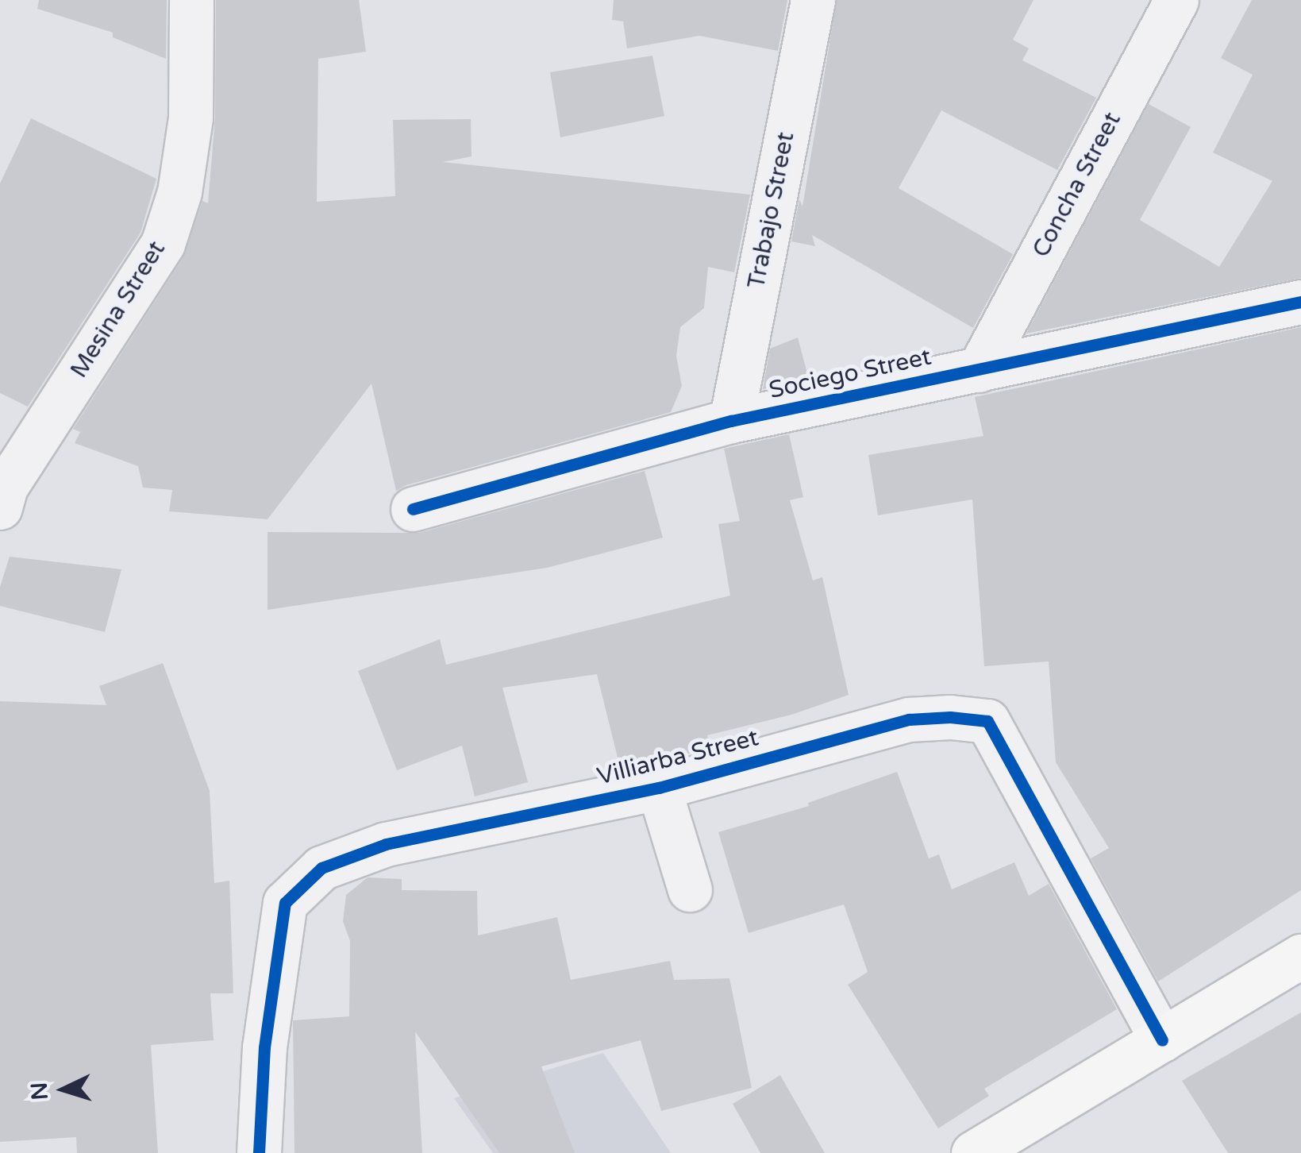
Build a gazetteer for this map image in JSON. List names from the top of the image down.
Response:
{
  "streets": {
    "street": [
      "Concha Street",
      "Trabajo Street",
      "Mesina Street",
      "Sociego Street",
      "Villiarba Street"
    ]
  },
  "crossings": [
    ["Concha Street", "Sociego Street"],
    ["Trabajo Street", "Sociego Street"]
  ],
  "north": "left"
}
